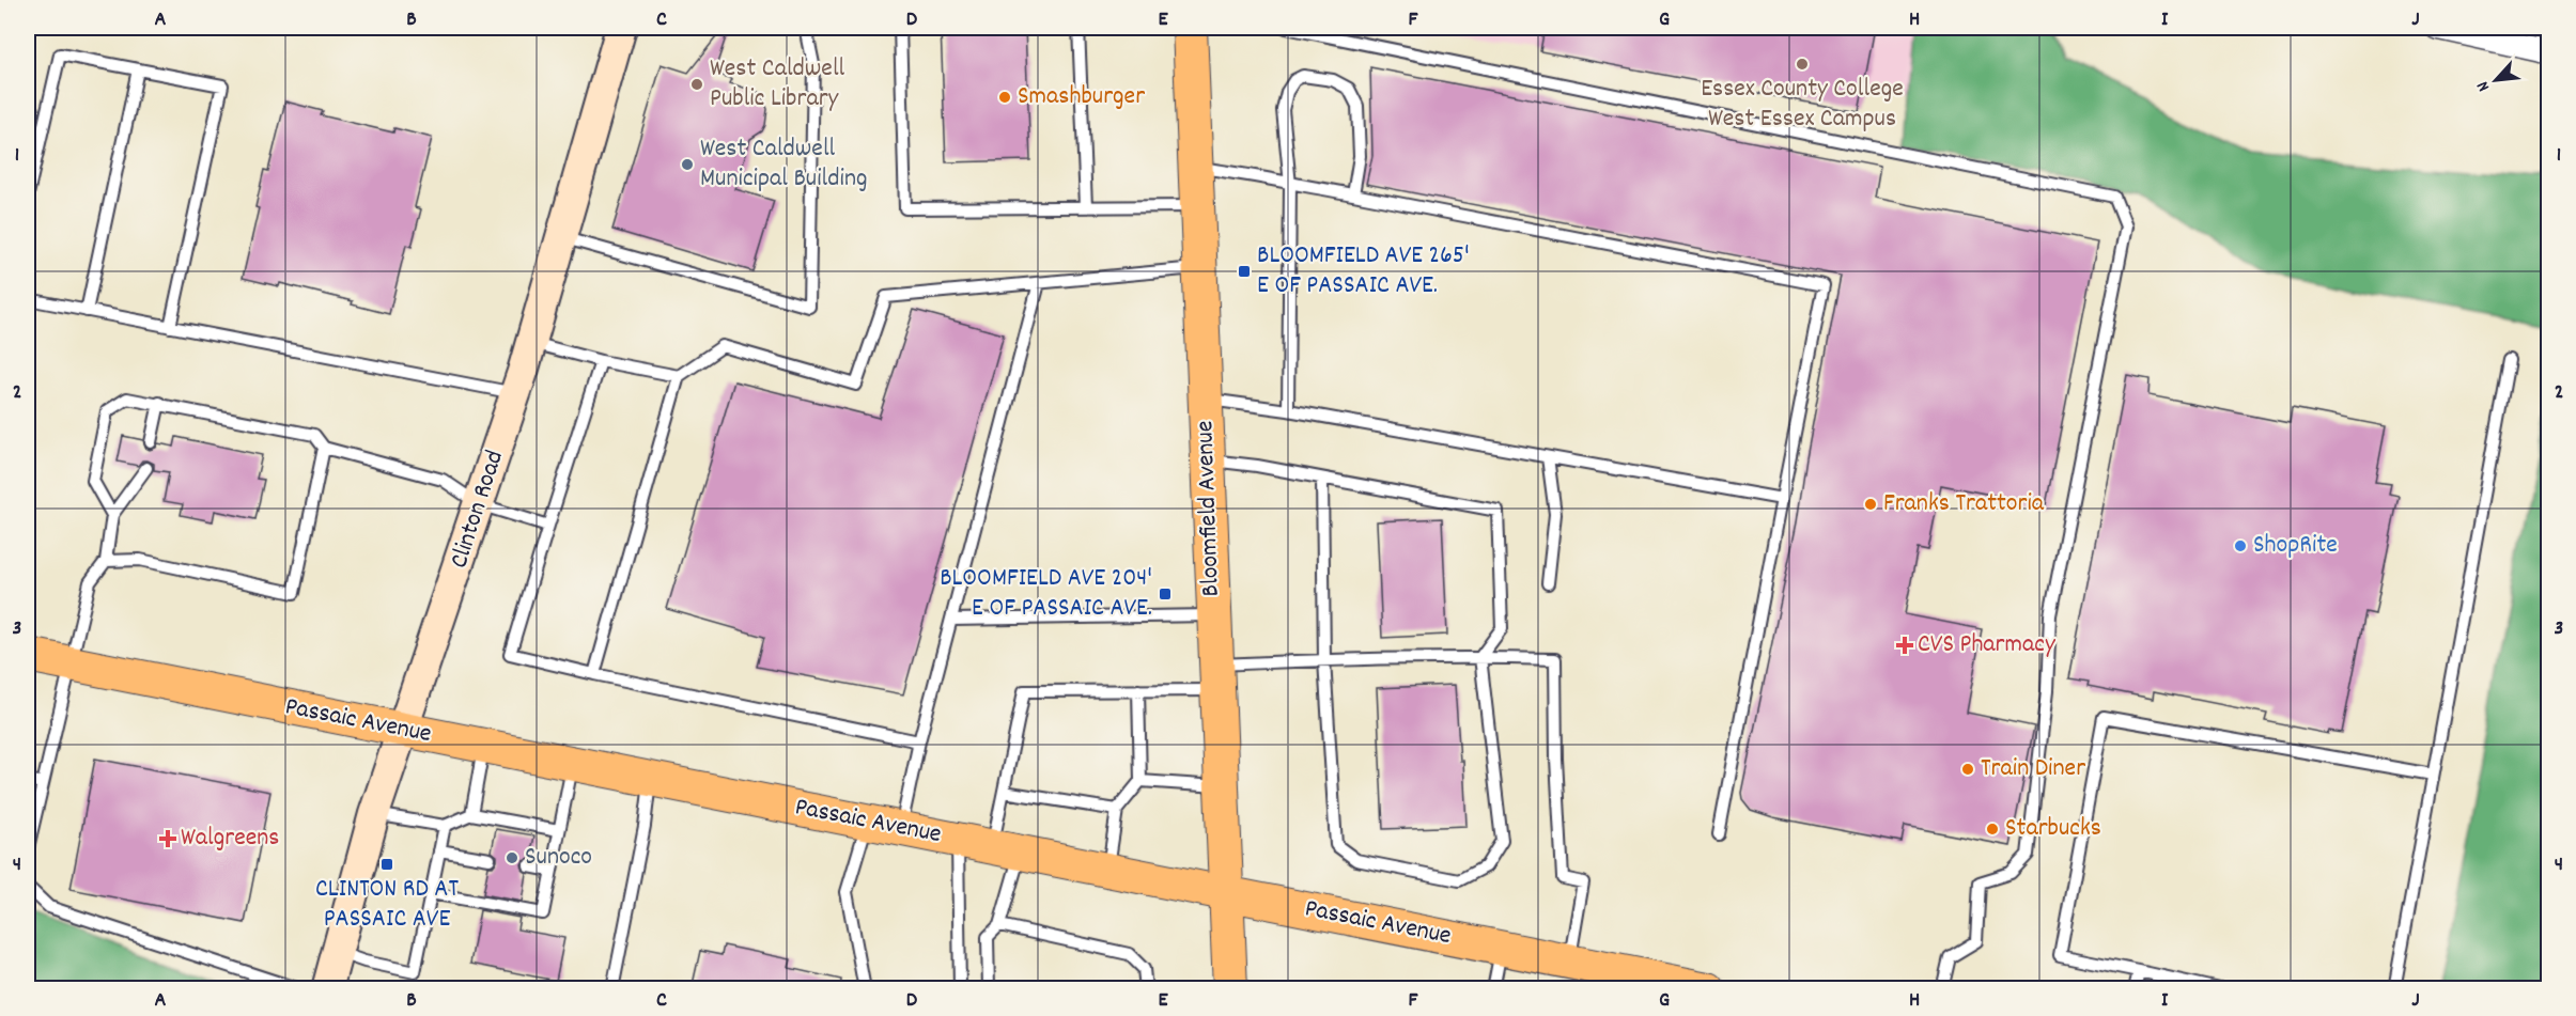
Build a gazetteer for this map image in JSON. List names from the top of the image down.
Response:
{
  "streets": {
    "main road": ["Bloomfield Avenue", "Passaic Avenue"],
    "street": ["Clinton Road"]
  },
  "crossings": [
    ["Bloomfield Avenue", "Passaic Avenue"],
    ["Clinton Road", "Passaic Avenue"]
  ],
  "places": {
    "other": [
      "Essex County College West Essex Campus",
      "West Caldwell Public Library",
      "Smashburger",
      "West Caldwell Municipal Building",
      "Franks Trattoria",
      "ShopRite",
      "Train Diner",
      "Starbucks",
      "Sunoco"
    ],
    "transit": ["BLOOMFIELD AVE 265' E OF PASSAIC AVE.", "BLOOMFIELD AVE 204' E OF PASSAIC AVE.", "CLINTON RD AT PASSAIC AVE"],
    "health": ["CVS Pharmacy", "Walgreens"]
  },
  "north": "bottom left",
  "grid": {
    "columns": [
      "A",
      "B",
      "C",
      "D",
      "E",
      "F",
      "G",
      "H",
      "I",
      "J"
    ],
    "rows": [
      "1",
      "2",
      "3",
      "4"
    ]
  }
}
